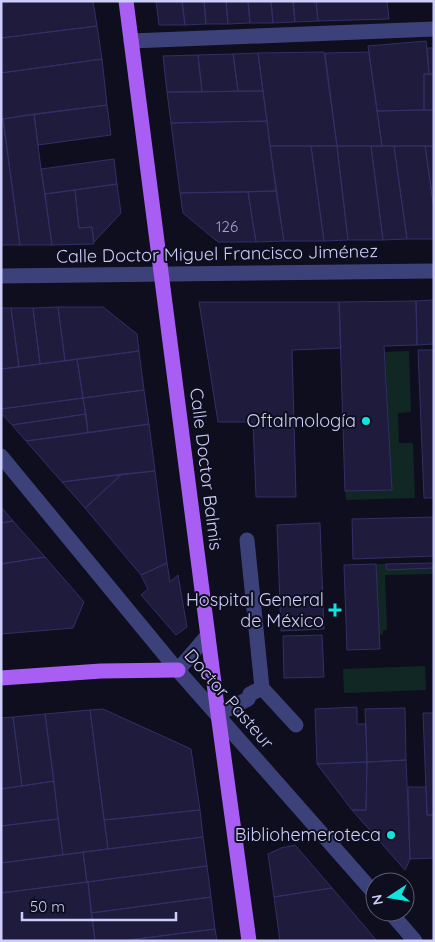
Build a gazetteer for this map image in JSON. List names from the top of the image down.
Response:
{
  "streets": {
    "main road": ["Calle Doctor Balmis"],
    "street": ["Calle Doctor Miguel Francisco Jiménez", "Doctor Pasteur"]
  },
  "crossings": [
    ["Calle Doctor Miguel Francisco Jiménez", "Calle Doctor Balmis"],
    ["Calle Doctor Balmis", "Doctor Pasteur"]
  ],
  "places": {
    "other": ["Oftalmología", "Bibliohemeroteca"],
    "health": ["Hospital General de México"]
  },
  "house_numbers": ["126"],
  "scale_bar": "50 m",
  "north": "left"
}
